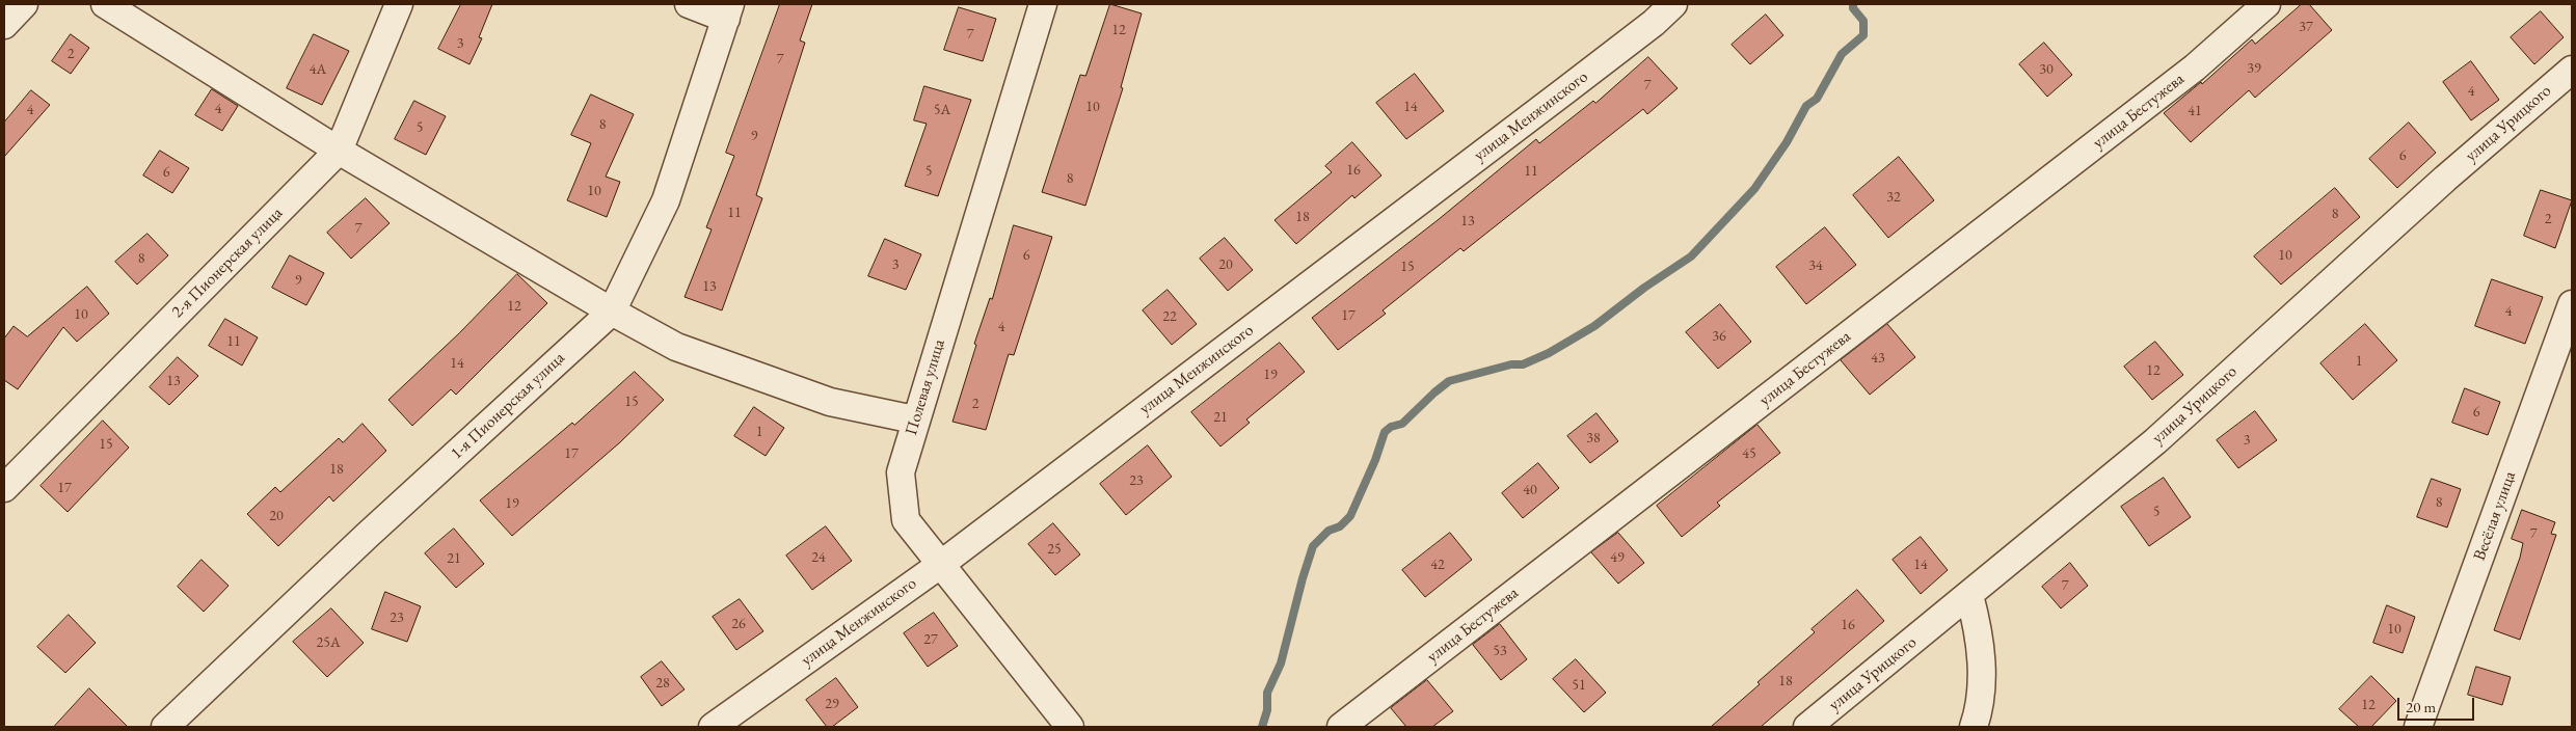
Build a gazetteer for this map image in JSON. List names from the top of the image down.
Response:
{
  "streets": {
    "street": [
      "улица Бестужева",
      "улица Менжинского",
      "улица Урицкого",
      "2-я Пионерская улица",
      "Полевая улица",
      "1-я Пионерская улица",
      "Весёлая улица"
    ]
  },
  "crossings": [
    ["улица Менжинского", "Полевая улица"]
  ],
  "house_numbers": [
    "37",
    "12",
    "7",
    "3",
    "2",
    "7",
    "39",
    "4А",
    "30",
    "7",
    "4",
    "10",
    "14",
    "4",
    "4",
    "5А",
    "41",
    "8",
    "5",
    "9",
    "6",
    "16",
    "5",
    "11",
    "6",
    "8",
    "10",
    "32",
    "11",
    "8",
    "18",
    "2",
    "13",
    "7",
    "6",
    "10",
    "8",
    "3",
    "20",
    "34",
    "15",
    "9",
    "13",
    "12",
    "4",
    "10",
    "17",
    "22",
    "4",
    "36",
    "11",
    "43",
    "1",
    "14",
    "12",
    "19",
    "13",
    "15",
    "2",
    "6",
    "21",
    "1",
    "38",
    "3",
    "15",
    "17",
    "45",
    "18",
    "23",
    "17",
    "40",
    "8",
    "19",
    "5",
    "20",
    "7",
    "25",
    "24",
    "49",
    "21",
    "42",
    "14",
    "7",
    "23",
    "26",
    "16",
    "10",
    "27",
    "25А",
    "53",
    "18",
    "28",
    "51",
    "29",
    "12"
  ],
  "scale_bar": "20 m"
}
